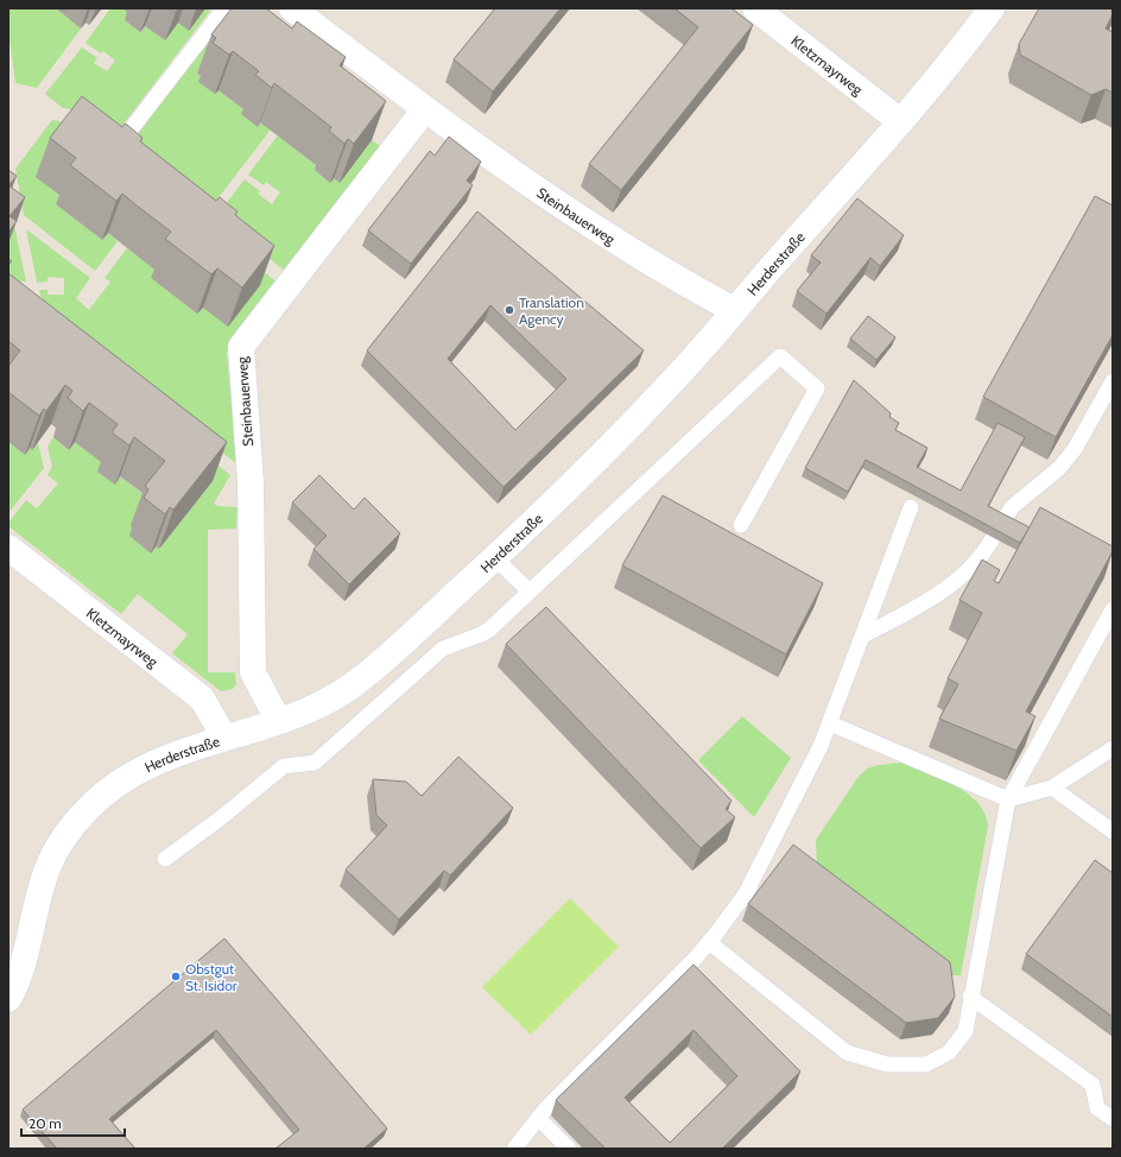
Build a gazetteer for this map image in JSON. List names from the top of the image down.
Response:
{
  "streets": {
    "street": ["Kletzmayrweg", "Steinbauerweg", "Herderstraße"]
  },
  "crossings": [
    ["Kletzmayrweg", "Herderstraße"],
    ["Steinbauerweg", "Herderstraße"]
  ],
  "places": ["Translation Agency", "Obstgut St. Isidor"],
  "scale_bar": "20 m"
}
